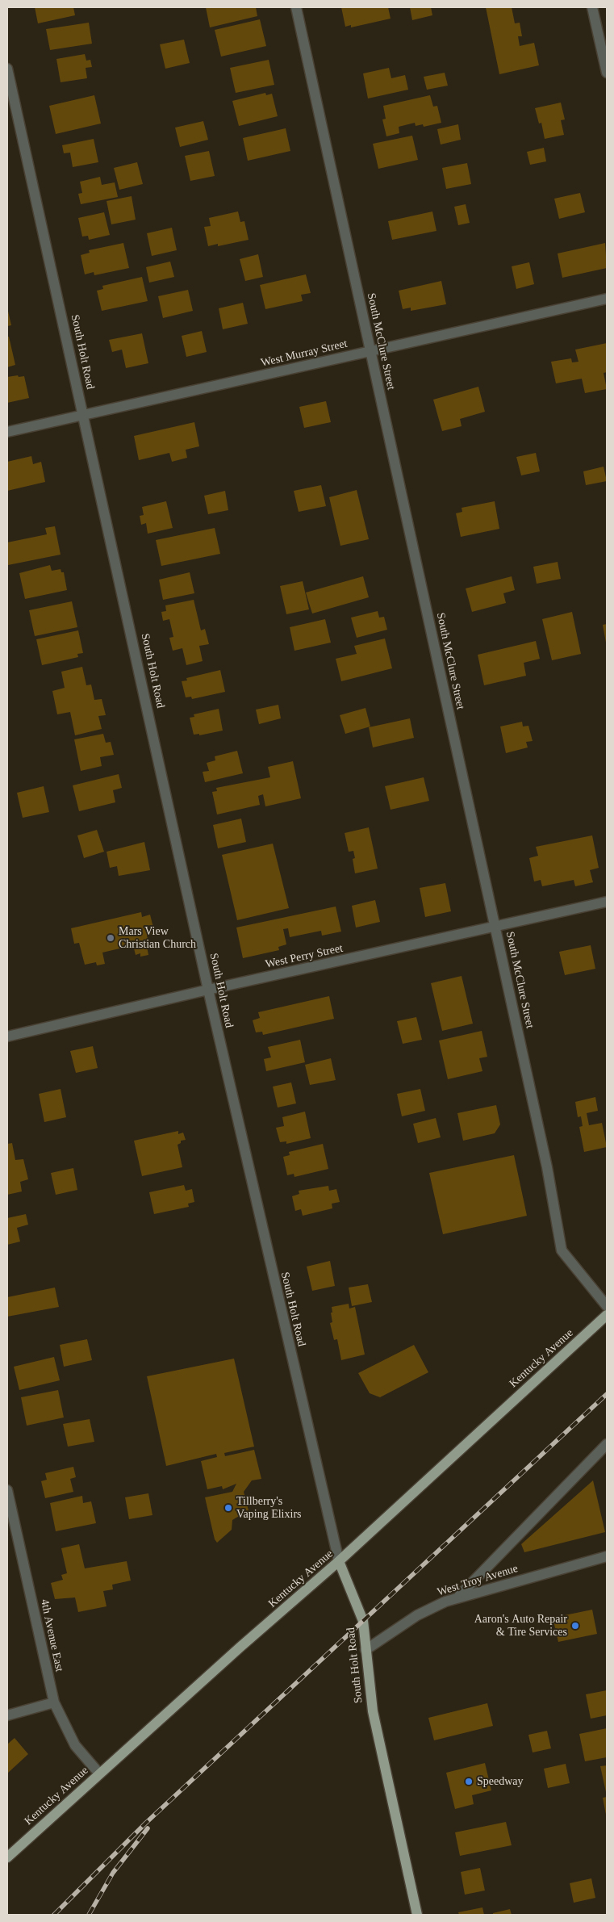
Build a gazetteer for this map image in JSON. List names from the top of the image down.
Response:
{
  "streets": {
    "main road": ["South Holt Road", "Kentucky Avenue"],
    "street": [
      "South McClure Street",
      "West Murray Street",
      "West Perry Street",
      "West Troy Avenue",
      "4th Avenue East"
    ]
  },
  "crossings": [
    ["South McClure Street", "West Murray Street"],
    ["South McClure Street", "West Perry Street"],
    ["South Holt Road", "West Murray Street"],
    ["South Holt Road", "West Perry Street"],
    ["South Holt Road", "Kentucky Avenue"],
    ["South Holt Road", "West Troy Avenue"],
    ["Kentucky Avenue", "4th Avenue East"]
  ],
  "places": [
    "Mars View Christian Church",
    "Tillberry's Vaping Elixirs",
    "Aaron's Auto Repair & Tire Services",
    "Speedway"
  ]
}
